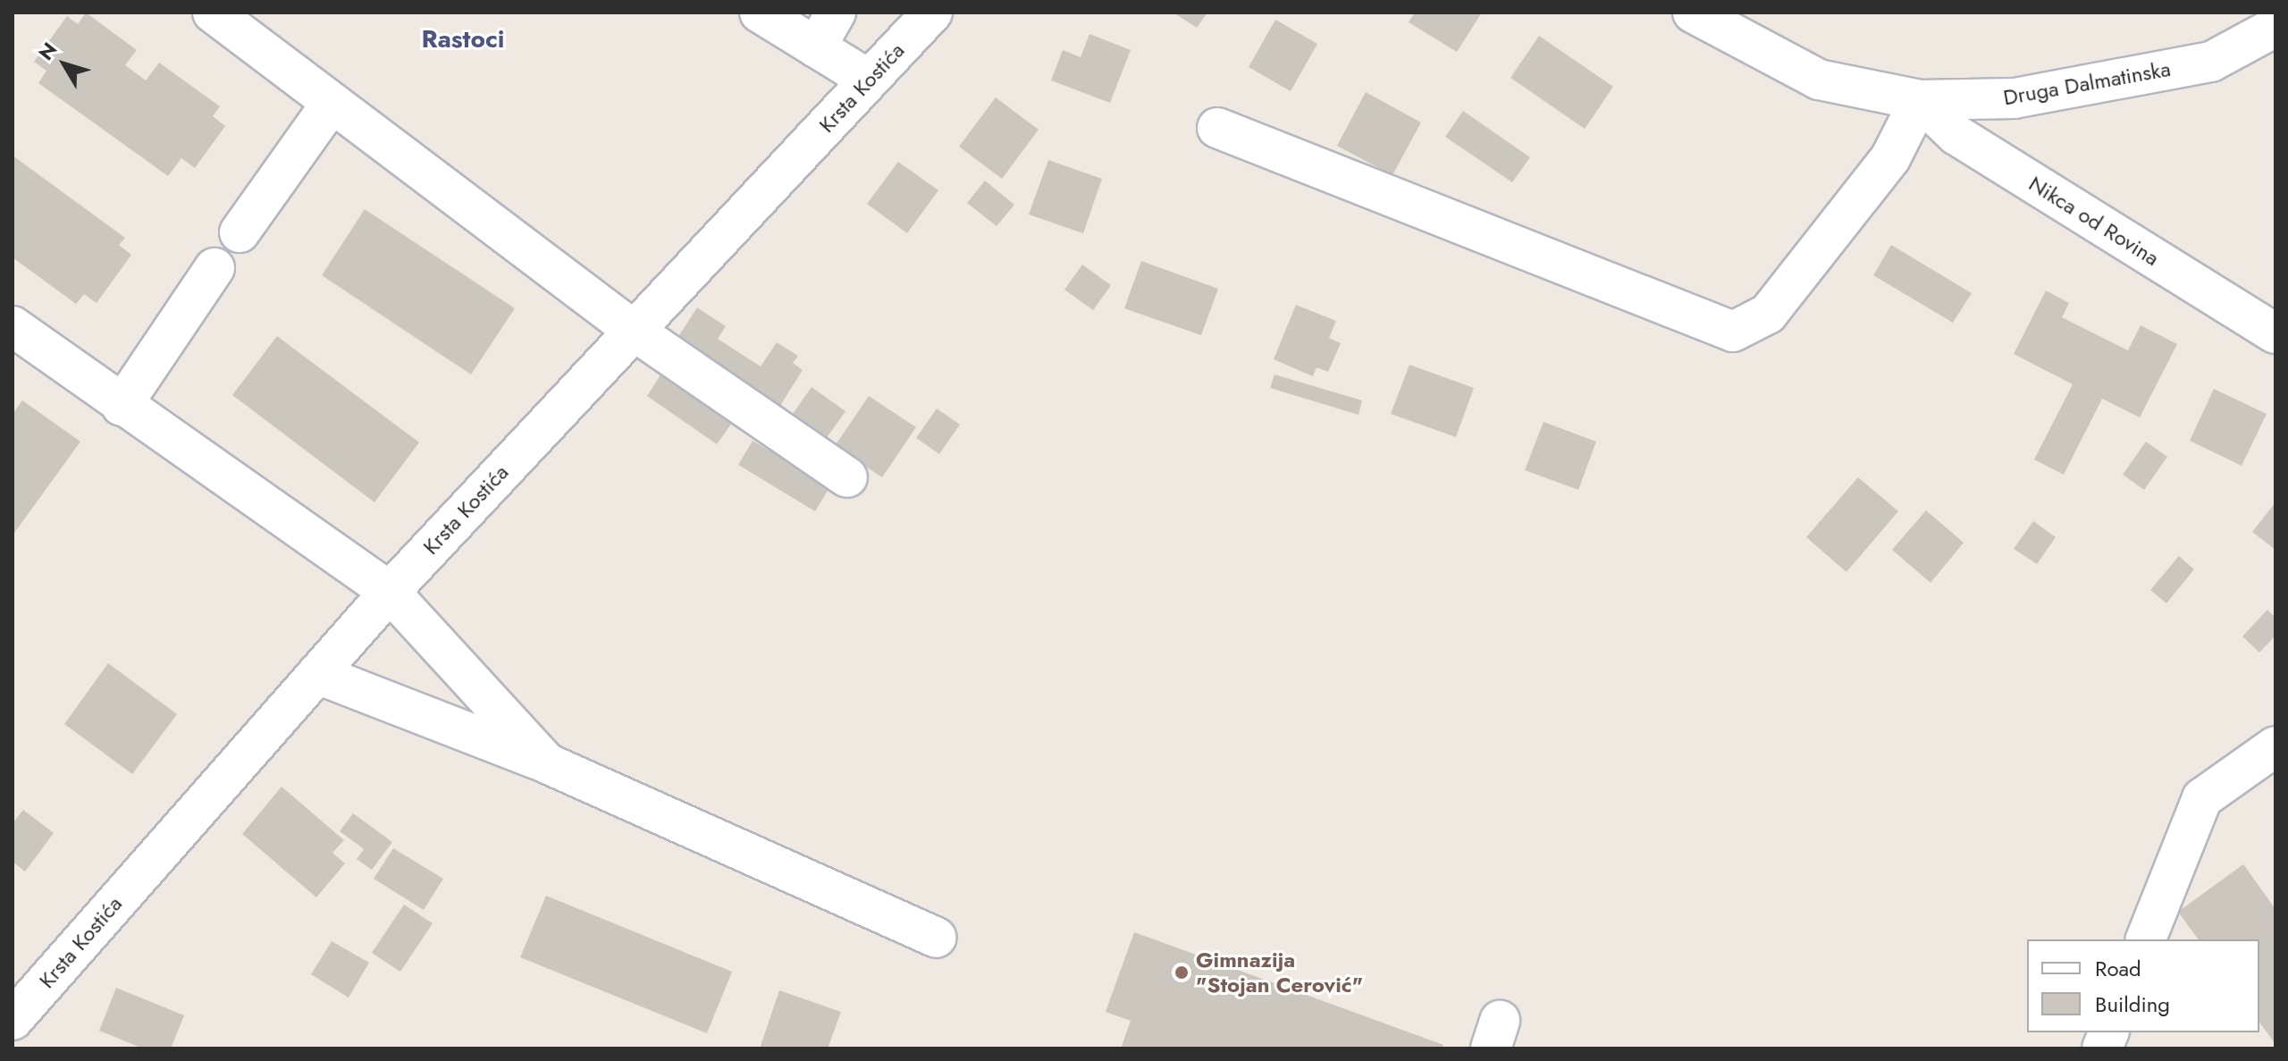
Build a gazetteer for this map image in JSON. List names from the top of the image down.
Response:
{
  "streets": {
    "street": ["Druga Dalmatinska", "Krsta Kostića", "Nikca od Rovina"]
  },
  "crossings": [
    ["Druga Dalmatinska", "Nikca od Rovina"]
  ],
  "districts": ["Rastoci"],
  "places": ["Gimnazija \"Stojan Cerović\""],
  "legend": ["Road", "Building"],
  "north": "top left"
}
